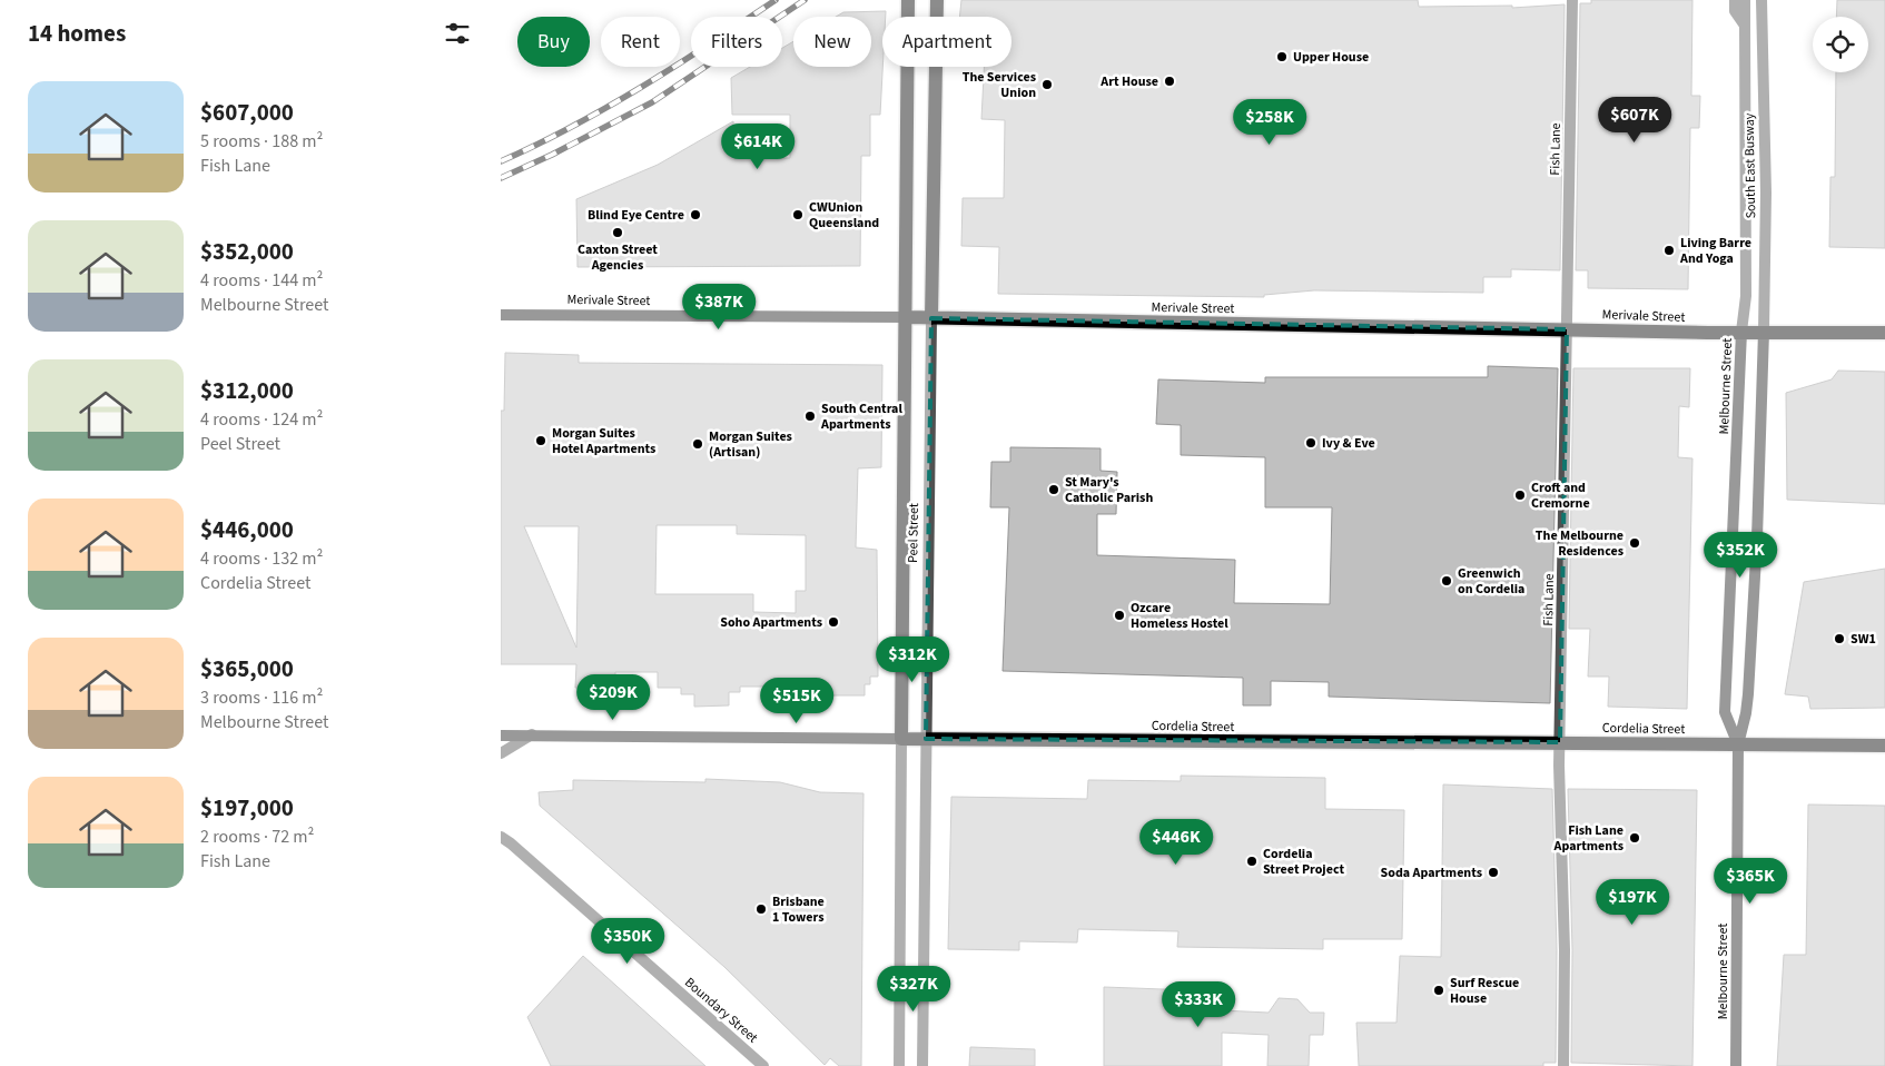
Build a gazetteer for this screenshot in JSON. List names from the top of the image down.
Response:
{
  "streets": {
    "main road": [
      "Merivale Street",
      "Melbourne Street",
      "Peel Street",
      "Cordelia Street"
    ],
    "street": ["Fish Lane", "South East Busway", "Boundary Street"]
  },
  "crossings": [
    ["Fish Lane", "Merivale Street"],
    ["Fish Lane", "Cordelia Street"],
    ["South East Busway", "Merivale Street"],
    ["South East Busway", "Melbourne Street"],
    ["Merivale Street", "Melbourne Street"],
    ["Merivale Street", "Peel Street"],
    ["Melbourne Street", "Cordelia Street"],
    ["Peel Street", "Cordelia Street"]
  ],
  "places": [
    "Upper House",
    "Art House",
    "The Services Union",
    "Blind Eye Centre",
    "CWUnion Queensland",
    "Caxton Street Agencies",
    "Living Barre And Yoga",
    "South Central Apartments",
    "Morgan Suites Hotel Apartments",
    "Ivy & Eve",
    "Morgan Suites (Artisan)",
    "St Mary's Catholic Parish",
    "Croft and Cremorne",
    "The Melbourne Residences",
    "Greenwich on Cordelia",
    "Ozcare Homeless Hostel",
    "Soho Apartments",
    "SW1",
    "Fish Lane Apartments",
    "Cordelia Street Project",
    "Soda Apartments",
    "Brisbane 1 Towers",
    "Surf Rescue House"
  ],
  "page": {
    "heading": "14 homes",
    "chip": [
      "Buy",
      "Rent",
      "Filters",
      "New",
      "Apartment"
    ],
    "list": [
      {
        "name": "$607,000",
        "note": "5 rooms · 188 m² · Fish Lane"
      },
      {
        "name": "$352,000",
        "note": "4 rooms · 144 m² · Melbourne Street"
      },
      {
        "name": "$312,000",
        "note": "4 rooms · 124 m² · Peel Street"
      },
      {
        "name": "$446,000",
        "note": "4 rooms · 132 m² · Cordelia Street"
      },
      {
        "name": "$365,000",
        "note": "3 rooms · 116 m² · Melbourne Street"
      },
      {
        "name": "$197,000",
        "note": "2 rooms · 72 m² · Fish Lane"
      }
    ],
    "price": [
      "$607K",
      "$258K",
      "$614K",
      "$387K",
      "$352K",
      "$312K",
      "$209K",
      "$515K",
      "$446K",
      "$365K",
      "$197K",
      "$350K",
      "$327K",
      "$333K"
    ]
  }
}
